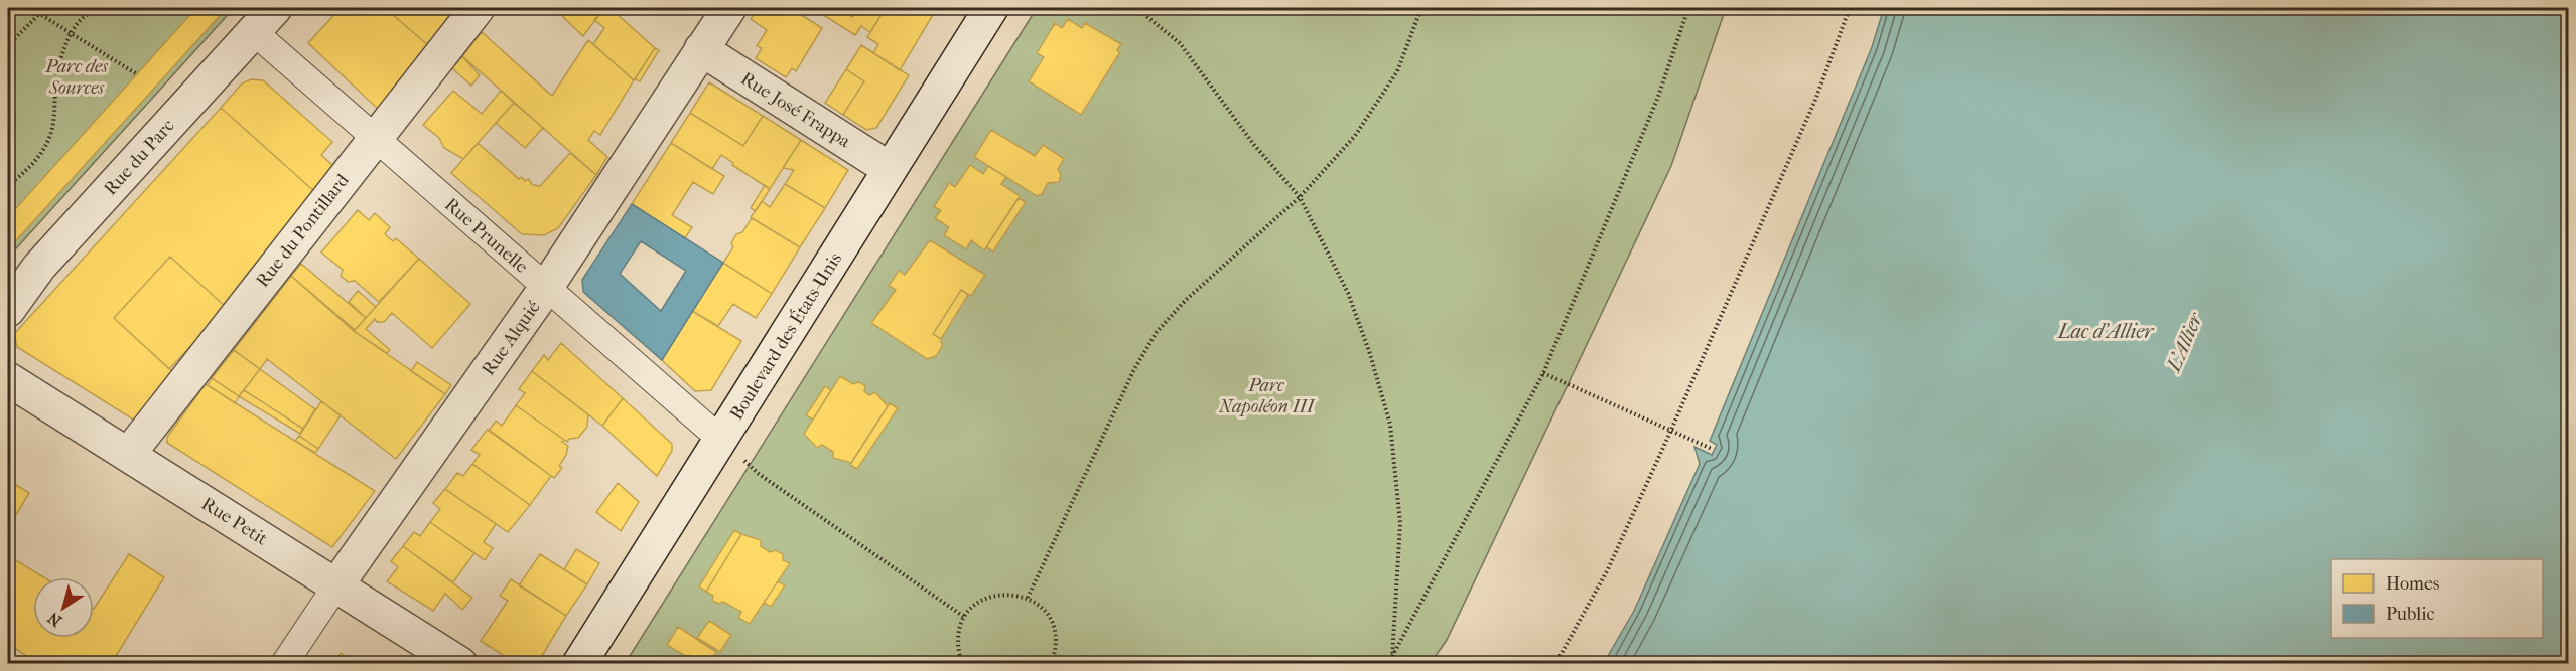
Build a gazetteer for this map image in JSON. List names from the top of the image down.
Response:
{
  "streets": {
    "street": [
      "Rue José Frappa",
      "Rue du Parc",
      "Rue du Pontillard",
      "Rue Prunelle",
      "Boulevard des États-Unis",
      "Rue Alquié",
      "Rue Petit"
    ]
  },
  "crossings": [
    ["Rue José Frappa", "Boulevard des États-Unis"],
    ["Rue José Frappa", "Rue Alquié"],
    ["Rue du Parc", "Rue Prunelle"],
    ["Rue du Pontillard", "Rue Prunelle"],
    ["Rue du Pontillard", "Rue Petit"],
    ["Rue Prunelle", "Boulevard des États-Unis"],
    ["Rue Prunelle", "Rue Alquié"],
    ["Rue Alquié", "Rue Petit"]
  ],
  "water": ["Lac d'Allier", "L'Allier"],
  "parks": ["Parc des Sources", "Parc Napoléon III"],
  "legend": ["Homes", "Public"],
  "north": "bottom left"
}
